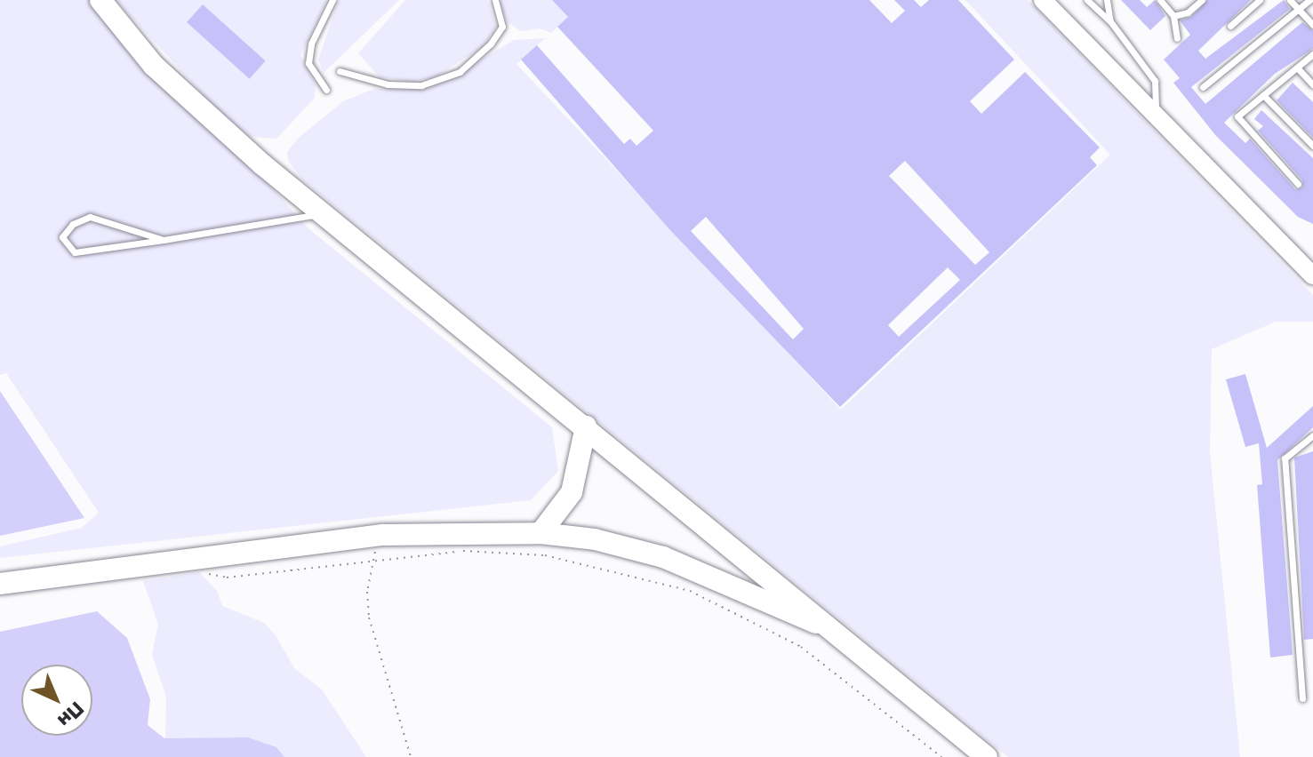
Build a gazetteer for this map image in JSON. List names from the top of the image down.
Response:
{
  "north": "bottom right"
}
